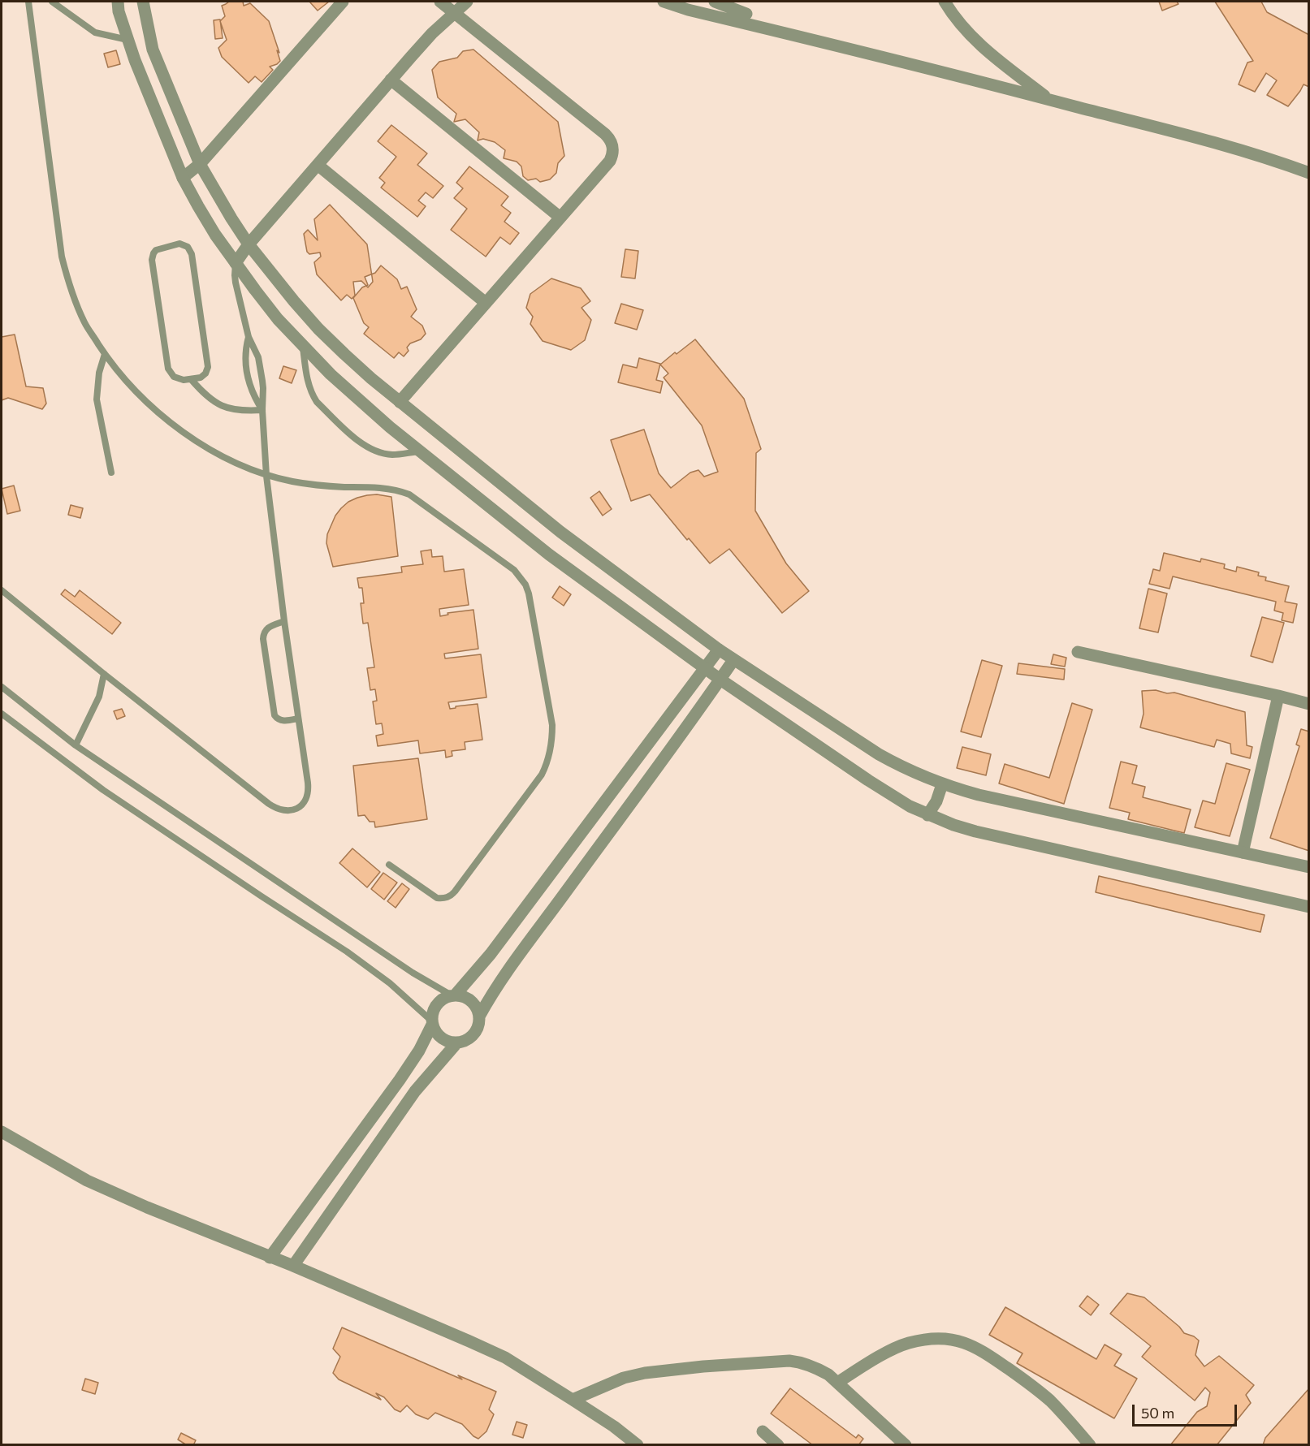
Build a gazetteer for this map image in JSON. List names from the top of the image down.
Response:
{
  "scale_bar": "50 m"
}
